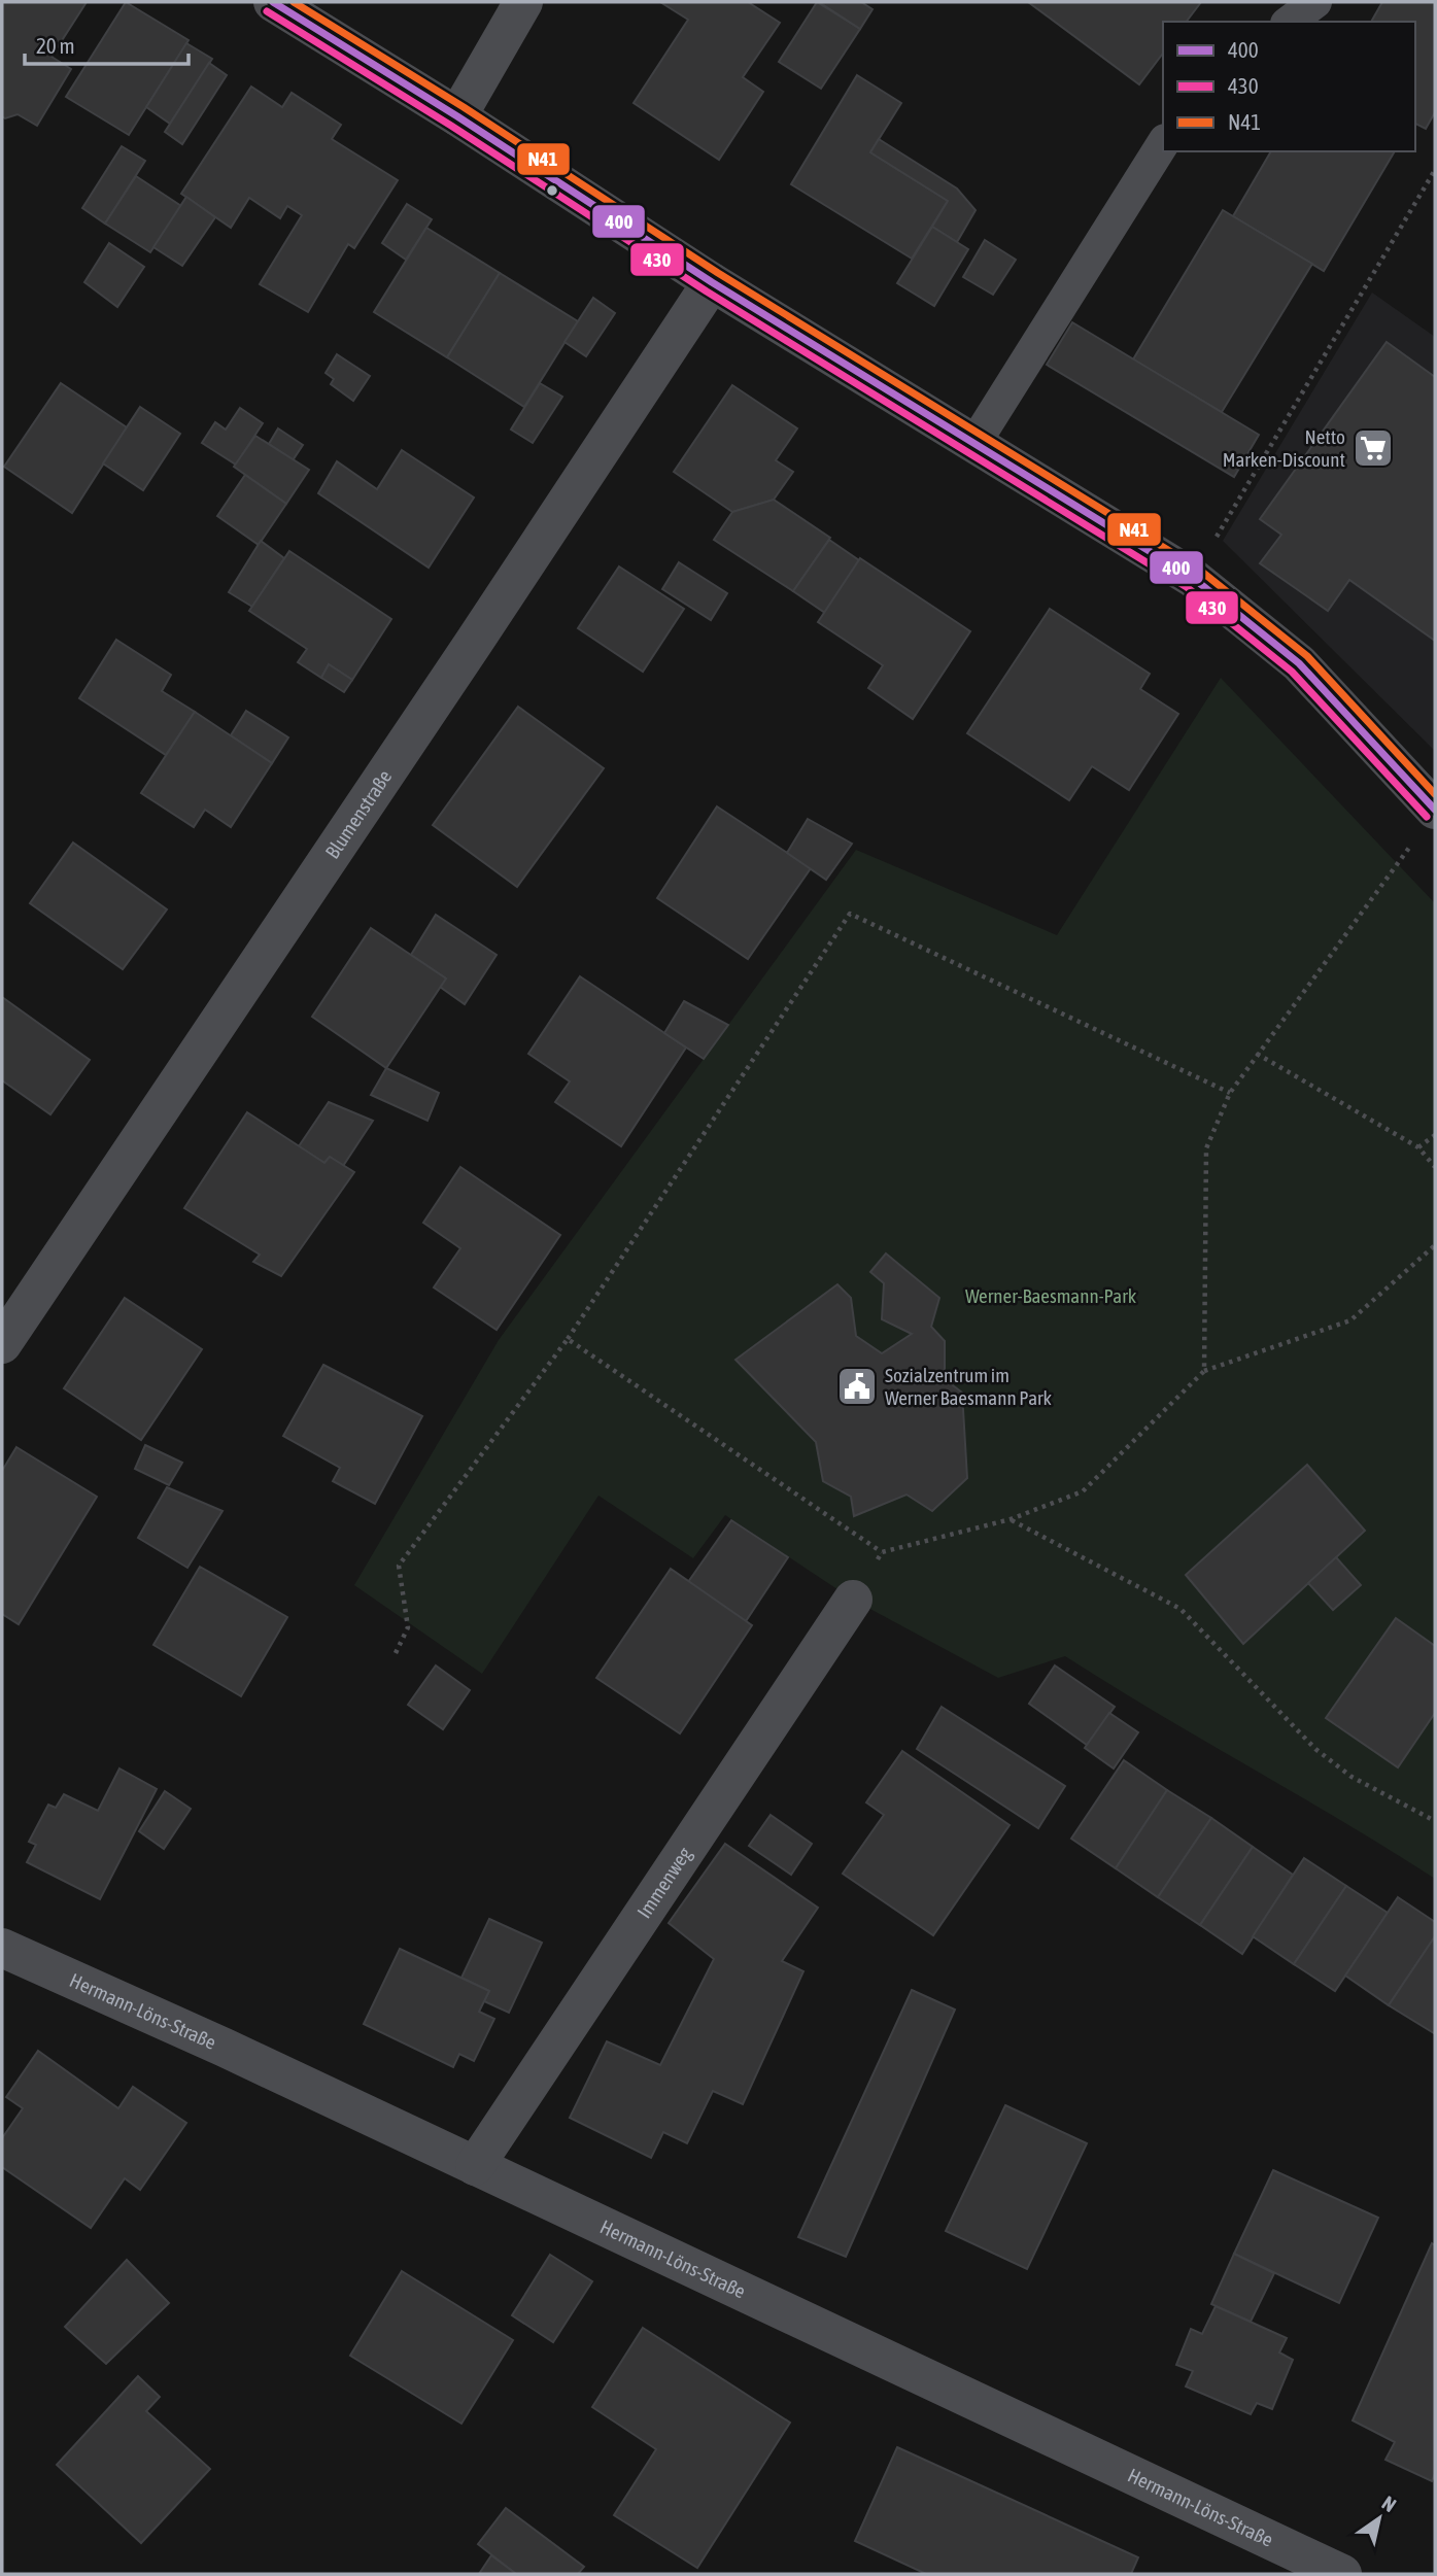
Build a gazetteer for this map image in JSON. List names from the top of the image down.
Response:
{
  "streets": {
    "street": ["Blumenstraße", "Immenweg", "Hermann-Löns-Straße"]
  },
  "crossings": [
    ["Immenweg", "Hermann-Löns-Straße"]
  ],
  "parks": ["Werner-Baesmann-Park"],
  "places": {
    "supermarket": ["Netto Marken-Discount"],
    "public building": ["Sozialzentrum im Werner Baesmann Park"]
  },
  "lines": ["transit line 400", "transit line N41", "transit line 430"],
  "legend": ["400", "430", "N41"],
  "scale_bar": "20 m",
  "north": "top right"
}
